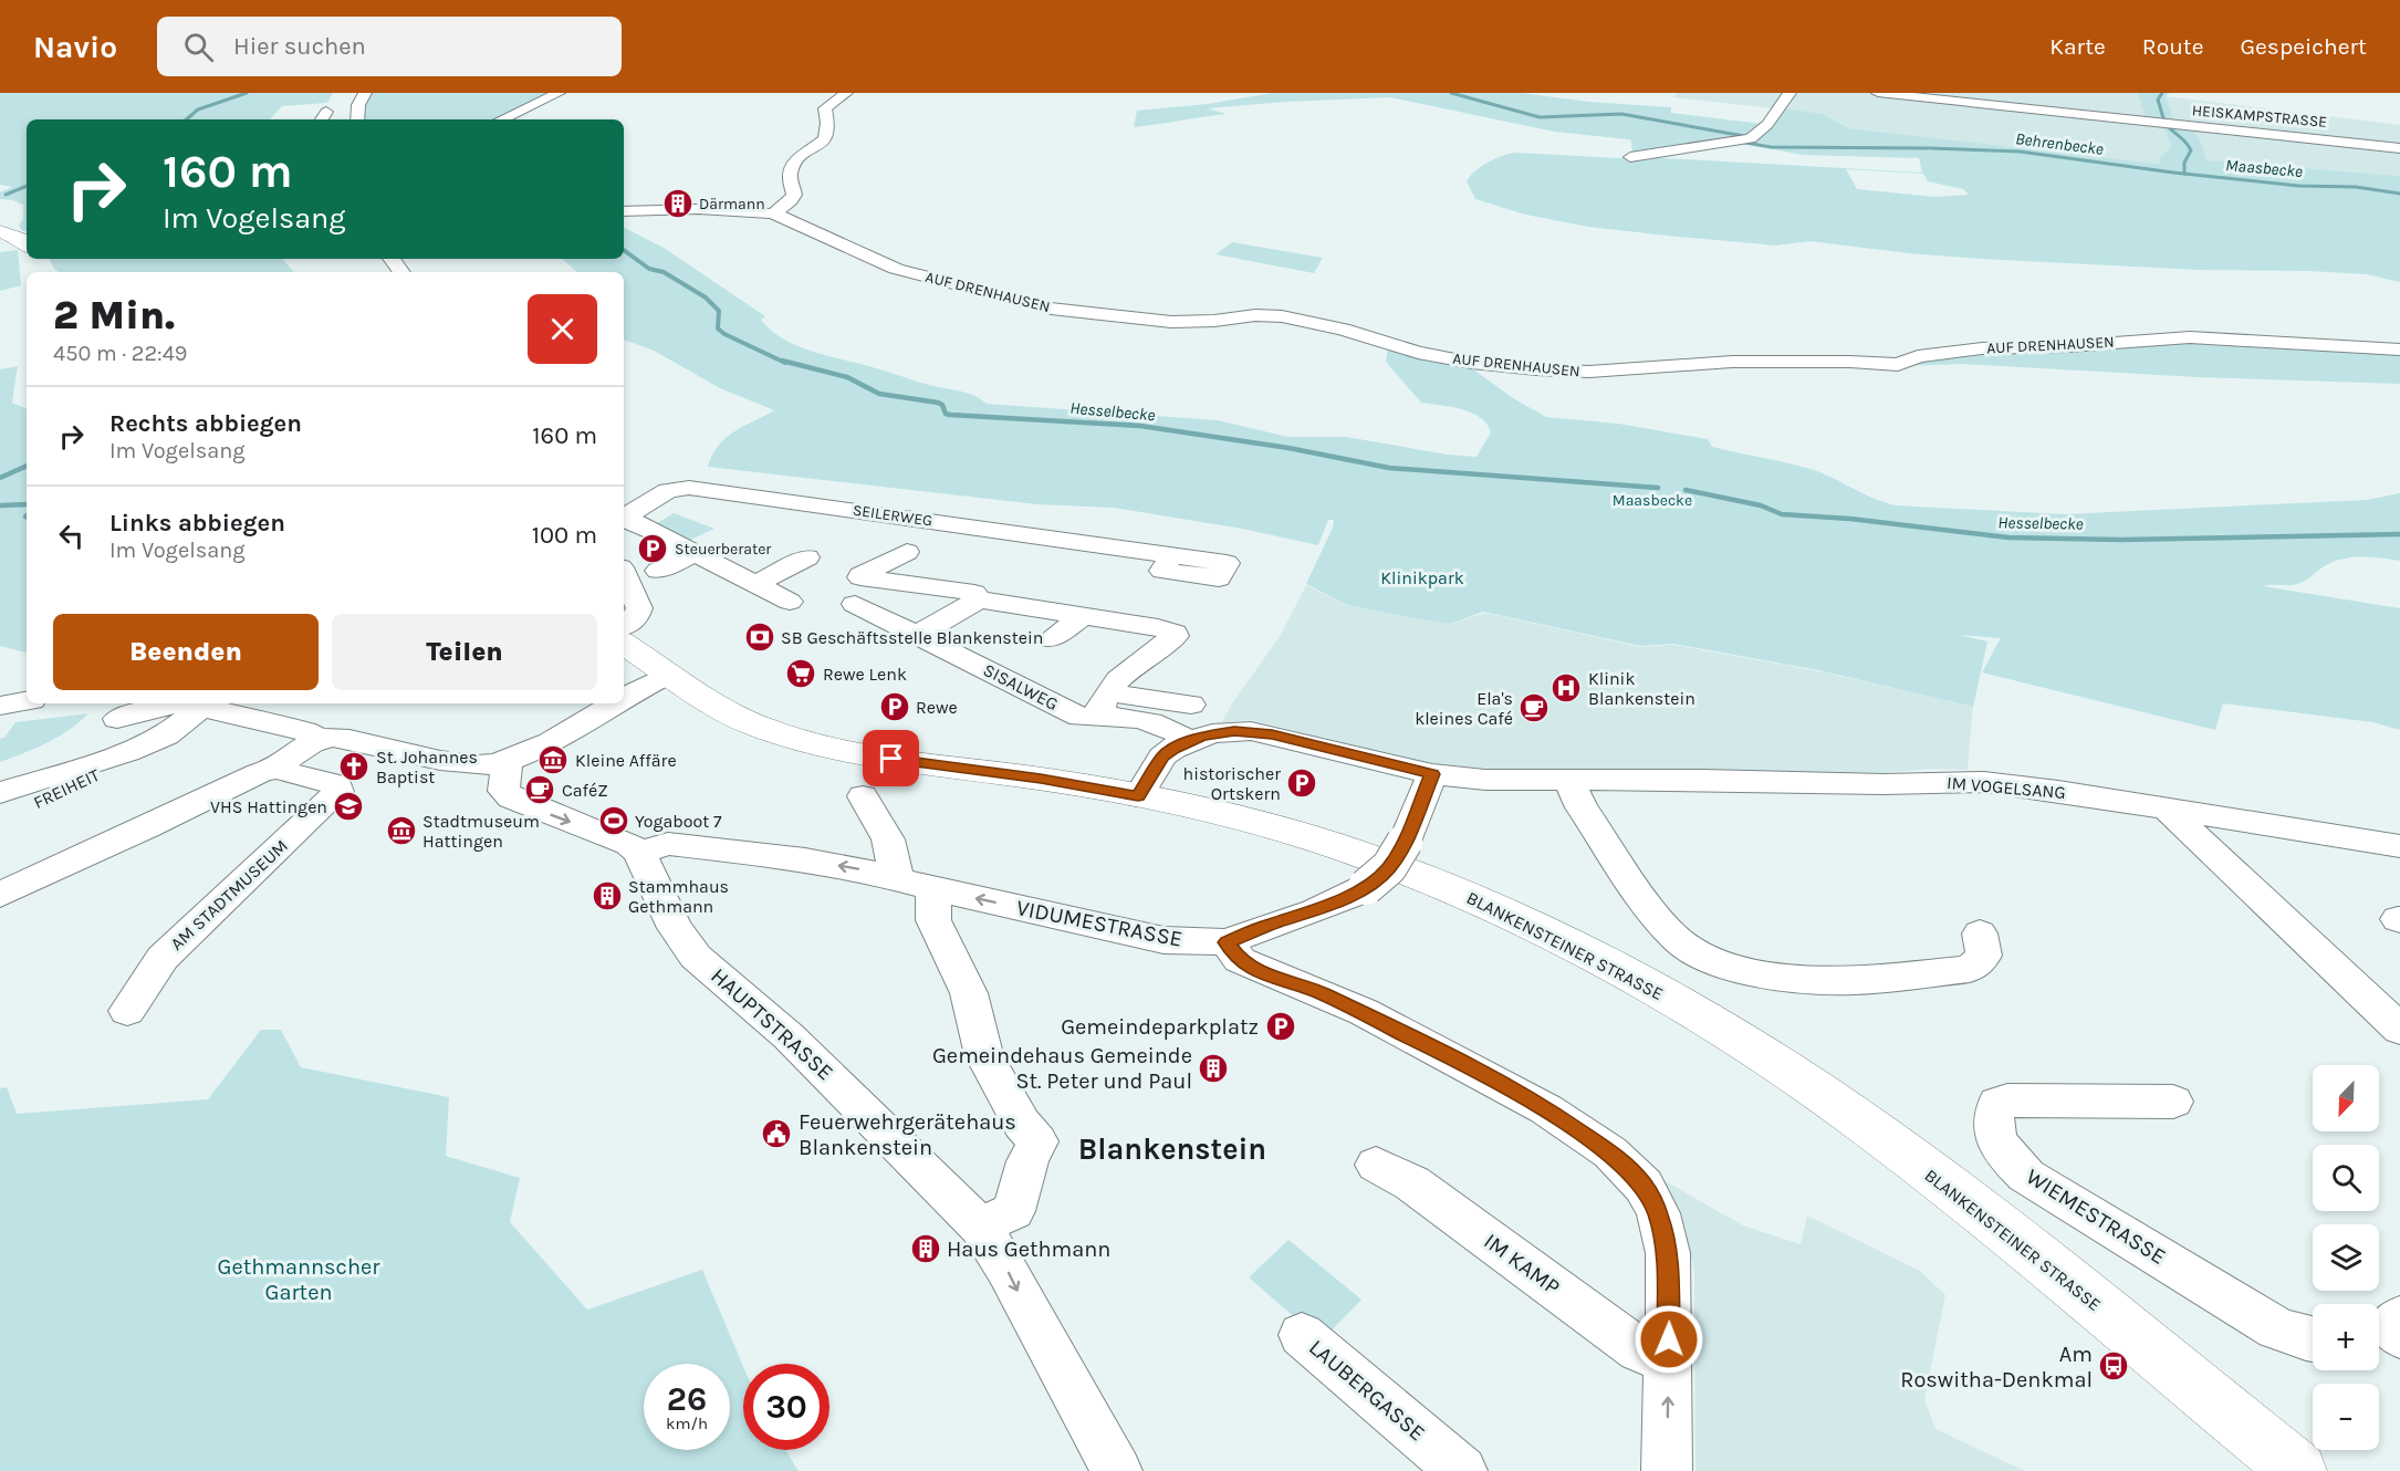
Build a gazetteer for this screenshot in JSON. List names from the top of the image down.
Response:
{
  "streets": {
    "main road": ["BLANKENSTEINER STRASSE"],
    "street": [
      "HEISKAMPSTRASSE",
      "AUF DRENHAUSEN",
      "SEILERWEG",
      "SISALWEG",
      "IM VOGELSANG",
      "FREIHEIT",
      "AM STADTMUSEUM",
      "VIDUMESTRASSE",
      "HAUPTSTRASSE",
      "WIEMESTRASSE",
      "IM KAMP",
      "LAUBERGASSE"
    ]
  },
  "crossings": [
    ["IM VOGELSANG", "BLANKENSTEINER STRASSE"],
    ["VIDUMESTRASSE", "HAUPTSTRASSE"]
  ],
  "one_way": ["HAUPTSTRASSE"],
  "districts": ["Blankenstein"],
  "water": ["Behrenbecke", "Maasbecke", "Hesselbecke"],
  "parks": ["Maasbecke", "Klinikpark", "Gethmannscher Garten"],
  "places": {
    "building": [
      "Därmann",
      "Stammhaus Gethmann",
      "Gemeindehaus Gemeinde St. Peter und Paul",
      "Haus Gethmann"
    ],
    "parking": [
      "Steuerberater",
      "Rewe",
      "historischer Ortskern",
      "Gemeindeparkplatz"
    ],
    "bank": ["SB Geschäftsstelle Blankenstein"],
    "supermarket": ["Rewe Lenk"],
    "hospital": ["Klinik Blankenstein"],
    "cafe": ["Ela's kleines Café", "CaféZ"],
    "museum": ["Kleine Affäre", "Stadtmuseum Hattingen"],
    "church": ["St. Johannes Baptist"],
    "school or university": ["VHS Hattingen"],
    "sports": ["Yogaboot 7"],
    "public building": ["Feuerwehrgerätehaus Blankenstein"],
    "bus stop": ["Am Roswitha-Denkmal"]
  },
  "north": "bottom left",
  "page": {
    "header": "Navio",
    "search": "Hier suchen",
    "nav": ["Karte", "Route", "Gespeichert"],
    "turn": ["160 m", "Im Vogelsang"],
    "heading": ["2 Min.", "450 m · 22:49"],
    "list": [
      {
        "name": "Rechts abbiegen",
        "note": "Im Vogelsang",
        "value": "160 m"
      },
      {
        "name": "Links abbiegen",
        "note": "Im Vogelsang",
        "value": "100 m"
      }
    ],
    "buttons": ["Beenden", "Teilen"],
    "map_buttons": ["+", "−"],
    "speed": "26 km/h",
    "limit": "30"
  }
}
